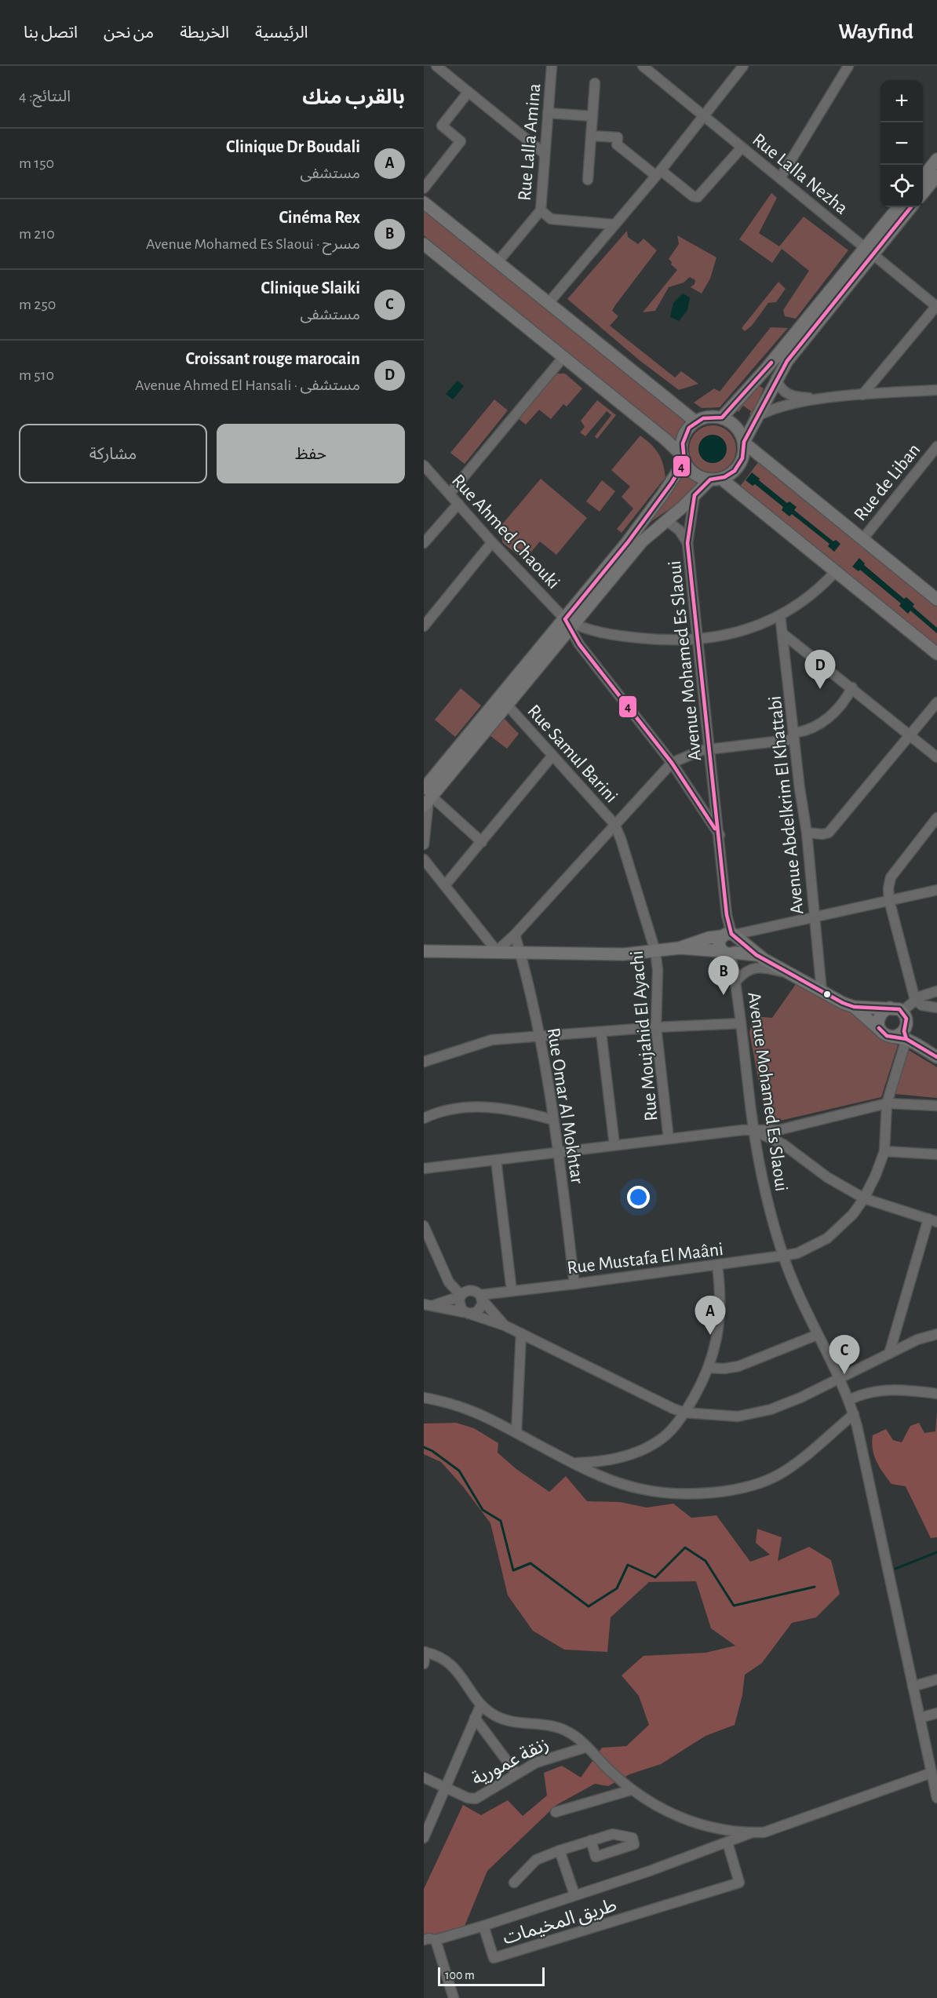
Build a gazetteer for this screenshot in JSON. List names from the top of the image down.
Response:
{
  "streets": {
    "street": [
      "Rue Lalla Amina",
      "Rue Lalla Nezha",
      "Rue de Liban",
      "Rue Ahmed Chaouki",
      "Avenue Mohamed Es Slaoui",
      "Rue Samul Barini",
      "Avenue Abdelkrim El Khattabi",
      "Rue Moujahid El Ayachi",
      "Rue Omar Al Mokhtar",
      "Rue Mustafa El Maâni",
      "زنقة عمورية",
      "طريق المخيمات"
    ]
  },
  "crossings": [
    ["Rue Ahmed Chaouki", "Avenue Mohamed Es Slaoui"],
    ["Avenue Mohamed Es Slaoui", "Rue Mustafa El Maâni"],
    ["Rue Samul Barini", "Rue Moujahid El Ayachi"],
    ["Rue Omar Al Mokhtar", "Rue Mustafa El Maâni"]
  ],
  "lines": ["transit line 4"],
  "scale_bar": "100 m",
  "page": {
    "header": "Wayfind",
    "nav": [
      "الرئيسية",
      "الخريطة",
      "من نحن",
      "اتصل بنا"
    ],
    "heading": ["بالقرب منك", "النتائج: 4"],
    "map_buttons": ["+", "−"],
    "list": [
      {
        "mark": "A",
        "name": "Clinique Dr Boudali",
        "note": "مستشفى",
        "value": "150 m"
      },
      {
        "mark": "B",
        "name": "Cinéma Rex",
        "note": "مسرح · Avenue Mohamed Es Slaoui",
        "value": "210 m"
      },
      {
        "mark": "C",
        "name": "Clinique Slaiki",
        "note": "مستشفى",
        "value": "250 m"
      },
      {
        "mark": "D",
        "name": "Croissant rouge marocain",
        "note": "مستشفى · Avenue Ahmed El Hansali",
        "value": "510 m"
      }
    ],
    "buttons": ["حفظ", "مشاركة"],
    "pins": [
      "D",
      "B",
      "A",
      "C"
    ],
    "scale": "100 m"
  }
}
